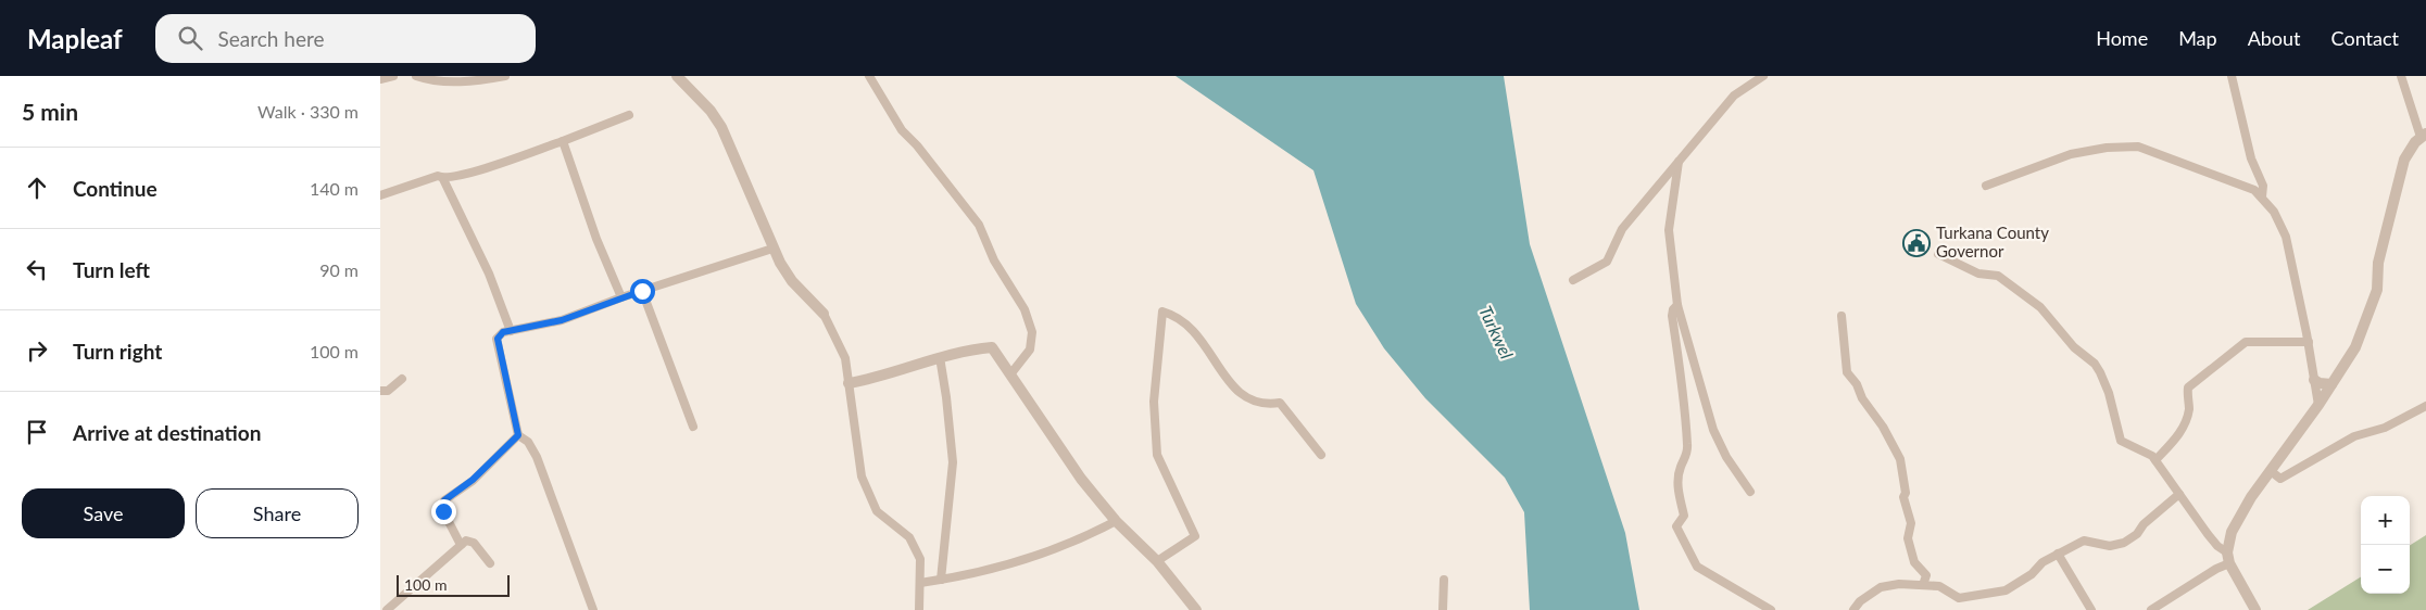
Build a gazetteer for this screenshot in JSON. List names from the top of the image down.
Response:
{
  "water": ["Turkwel"],
  "places": {
    "public building": ["Turkana County Governor"]
  },
  "scale_bar": "100 m",
  "page": {
    "header": "Mapleaf",
    "search": "Search here",
    "nav": [
      "Home",
      "Map",
      "About",
      "Contact"
    ],
    "heading": ["5 min", "Walk · 330 m"],
    "list": [
      ["Continue", "140 m"],
      ["Turn left", "90 m"],
      ["Turn right", "100 m"],
      "Arrive at destination"
    ],
    "buttons": ["Save", "Share"],
    "map_buttons": ["+", "−"],
    "scale": "100 m"
  }
}
